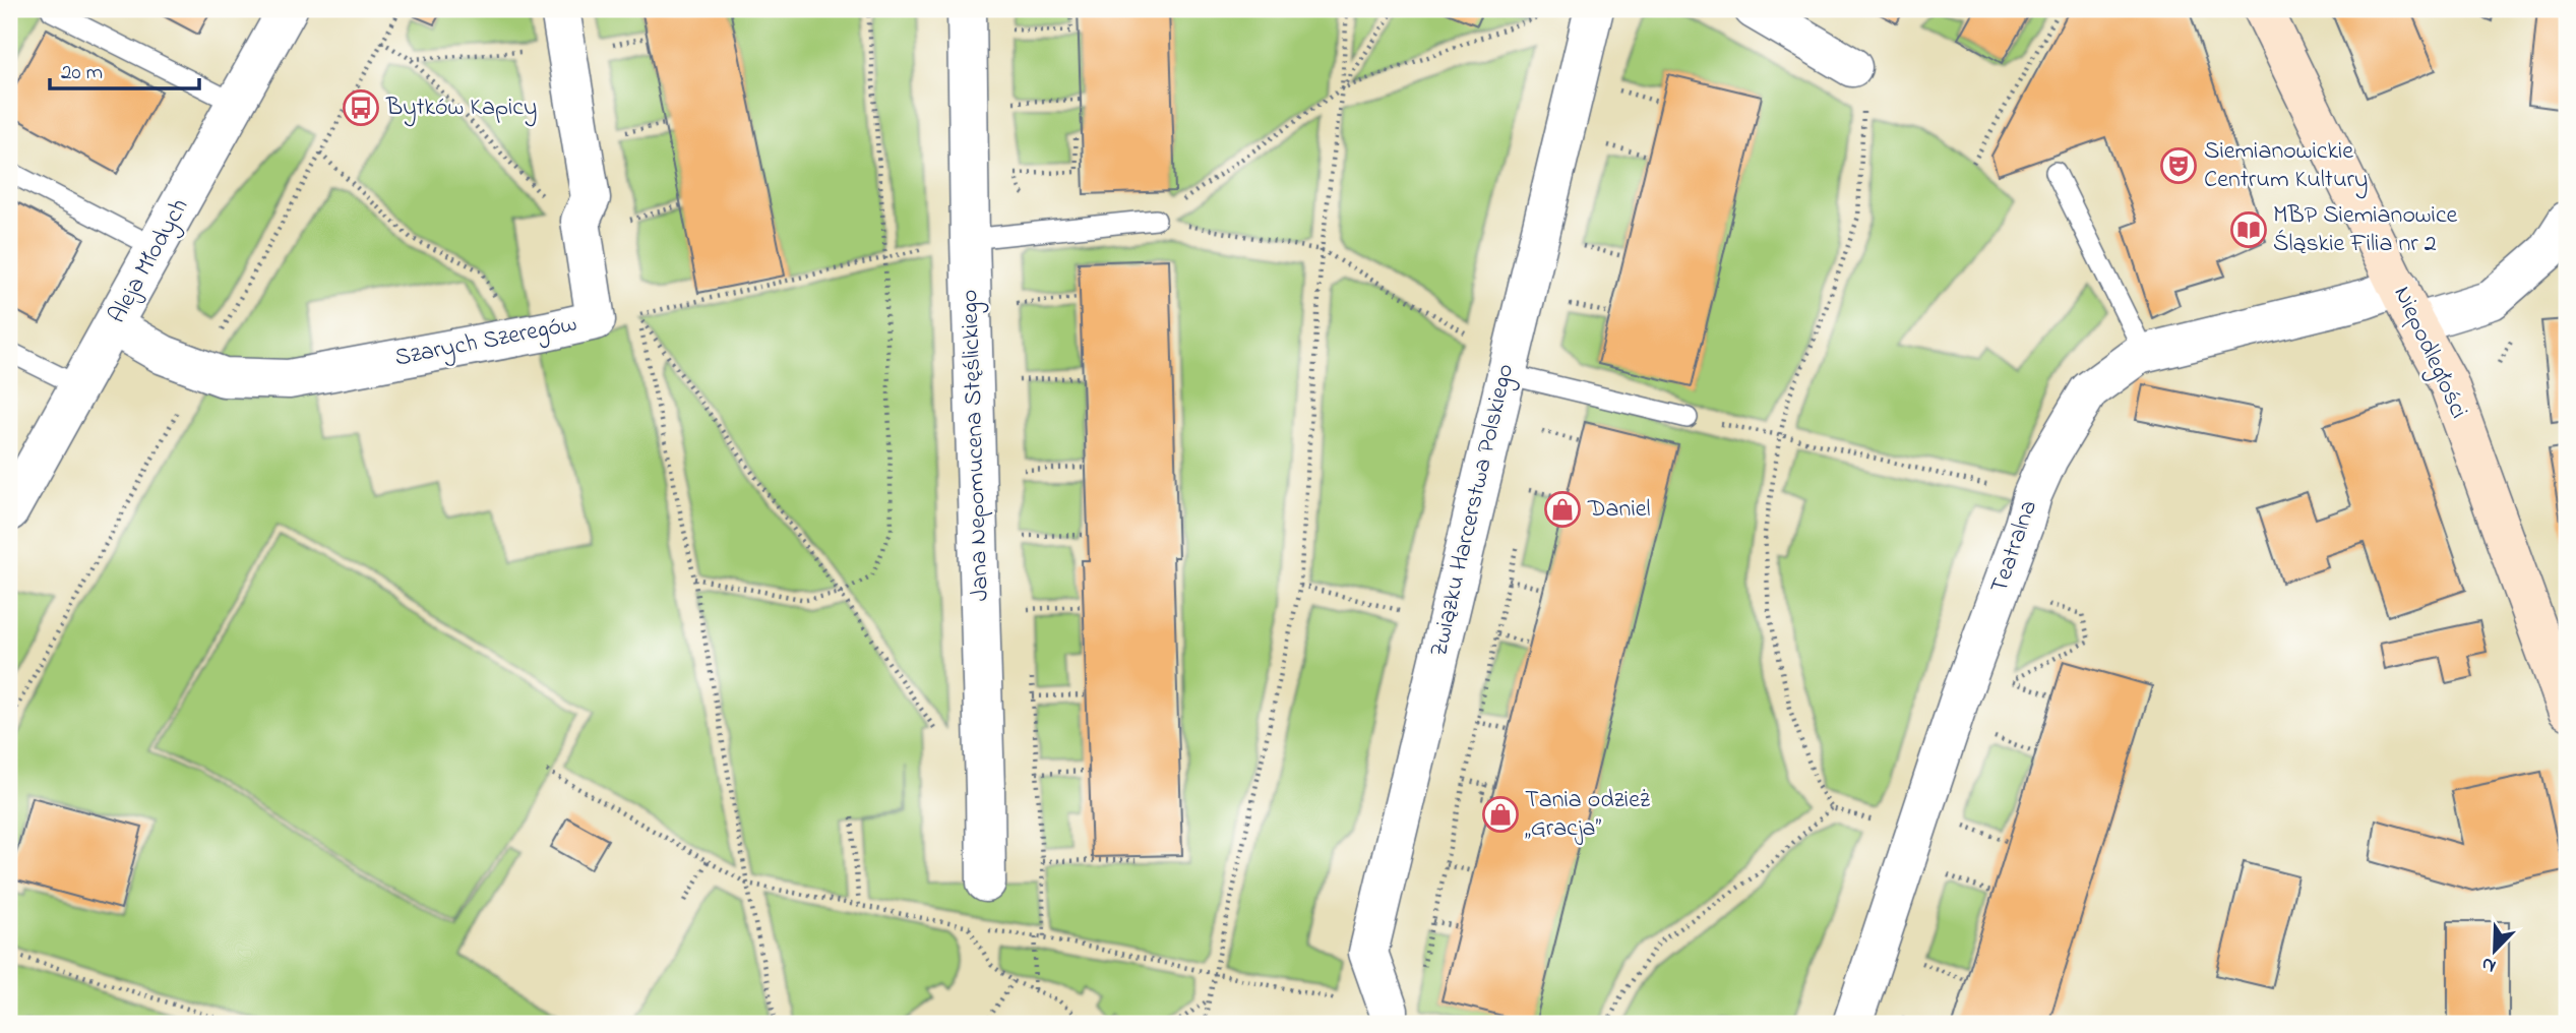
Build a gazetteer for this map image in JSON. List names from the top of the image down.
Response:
{
  "streets": {
    "street": [
      "Aleja Młodych",
      "Szarych Szeregów",
      "Niepodległości",
      "Jana Nepomucena Stęślickiego",
      "Związku Harcerstwa Polskiego",
      "Teatralna"
    ]
  },
  "crossings": [
    ["Aleja Młodych", "Szarych Szeregów"],
    ["Niepodległości", "Teatralna"]
  ],
  "places": {
    "bus stop": ["Bytków Kapicy"],
    "theatre": ["Siemianowickie Centrum Kultury"],
    "library": ["MBP Siemianowice Śląskie Filia nr 2"],
    "shop": ["Daniel", "Tania odzież „Gracja”"]
  },
  "scale_bar": "20 m",
  "north": "bottom left"
}
